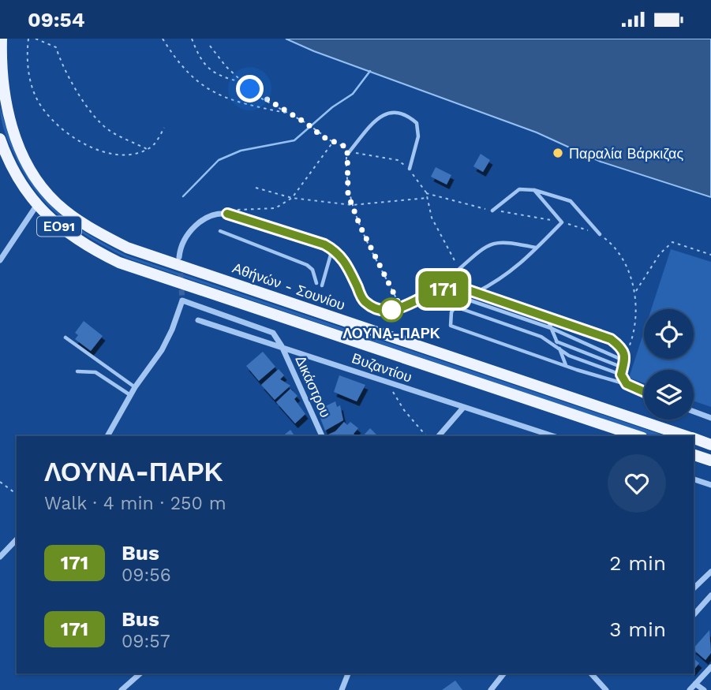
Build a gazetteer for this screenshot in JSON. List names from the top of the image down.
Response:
{
  "streets": {
    "main road": ["ΕΟ91", "Αθήνών - Σουνίου"],
    "street": ["Βυζαντίου", "Δικάστρου"]
  },
  "crossings": [
    ["Βυζαντίου", "Δικάστρου"]
  ],
  "places": ["Παραλία Βάρκιζας", "ΛΟΥΝΑ-ΠΑΡΚ"],
  "lines": ["bus line 171"],
  "page": {
    "status": "09:54",
    "on_map": "171",
    "heading": ["ΛΟΥΝΑ-ΠΑΡΚ", "Walk · 4 min · 250 m"],
    "list": [
      {
        "mark": "171",
        "name": "Bus",
        "note": "09:56",
        "value": "2 min"
      },
      {
        "mark": "171",
        "name": "Bus",
        "note": "09:57",
        "value": "3 min"
      }
    ]
  }
}
